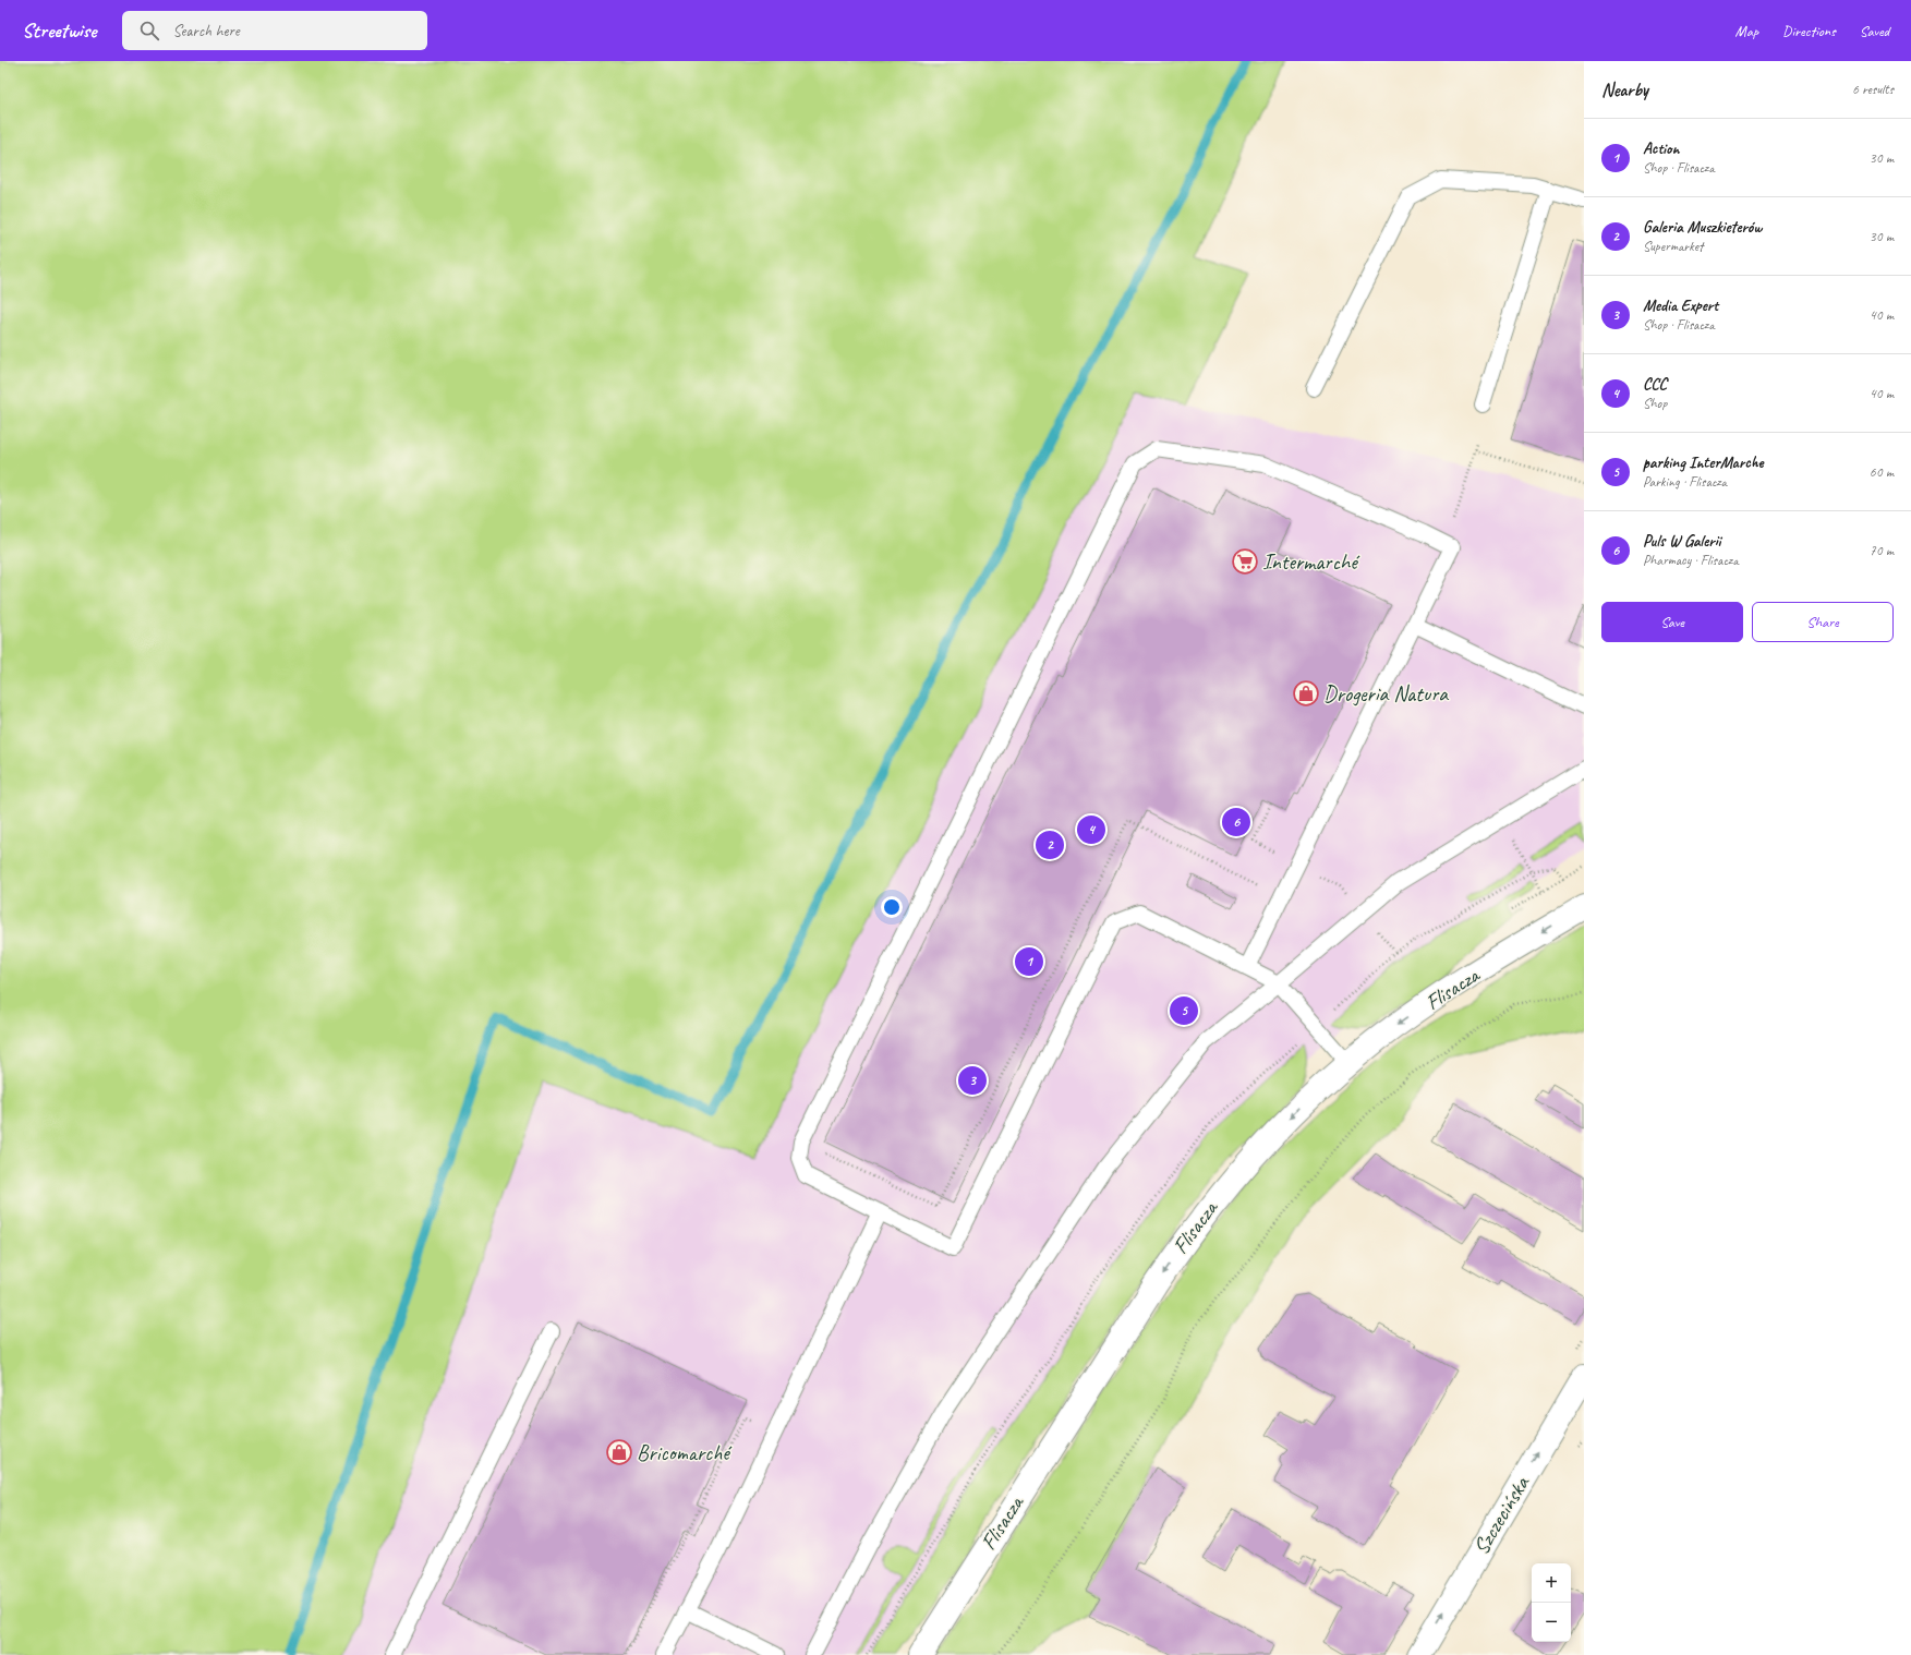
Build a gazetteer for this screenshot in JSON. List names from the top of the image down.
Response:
{
  "streets": {
    "street": ["Flisacza", "Szczecińska"]
  },
  "one_way": ["Flisacza", "Szczecińska"],
  "places": {
    "supermarket": ["Intermarché"],
    "shop": ["Drogeria Natura", "Bricomarché"]
  },
  "page": {
    "header": "Streetwise",
    "search": "Search here",
    "nav": ["Map", "Directions", "Saved"],
    "heading": ["Nearby", "6 results"],
    "list": [
      {
        "mark": "1",
        "name": "Action",
        "note": "Shop · Flisacza",
        "value": "30 m"
      },
      {
        "mark": "2",
        "name": "Galeria Muszkieterów",
        "note": "Supermarket",
        "value": "30 m"
      },
      {
        "mark": "3",
        "name": "Media Expert",
        "note": "Shop · Flisacza",
        "value": "40 m"
      },
      {
        "mark": "4",
        "name": "CCC",
        "note": "Shop",
        "value": "40 m"
      },
      {
        "mark": "5",
        "name": "parking InterMarche",
        "note": "Parking · Flisacza",
        "value": "60 m"
      },
      {
        "mark": "6",
        "name": "Puls W Galerii",
        "note": "Pharmacy · Flisacza",
        "value": "70 m"
      }
    ],
    "buttons": ["Save", "Share"],
    "pins": [
      "6",
      "4",
      "2",
      "1",
      "5",
      "3"
    ],
    "map_buttons": ["+", "−"]
  }
}
